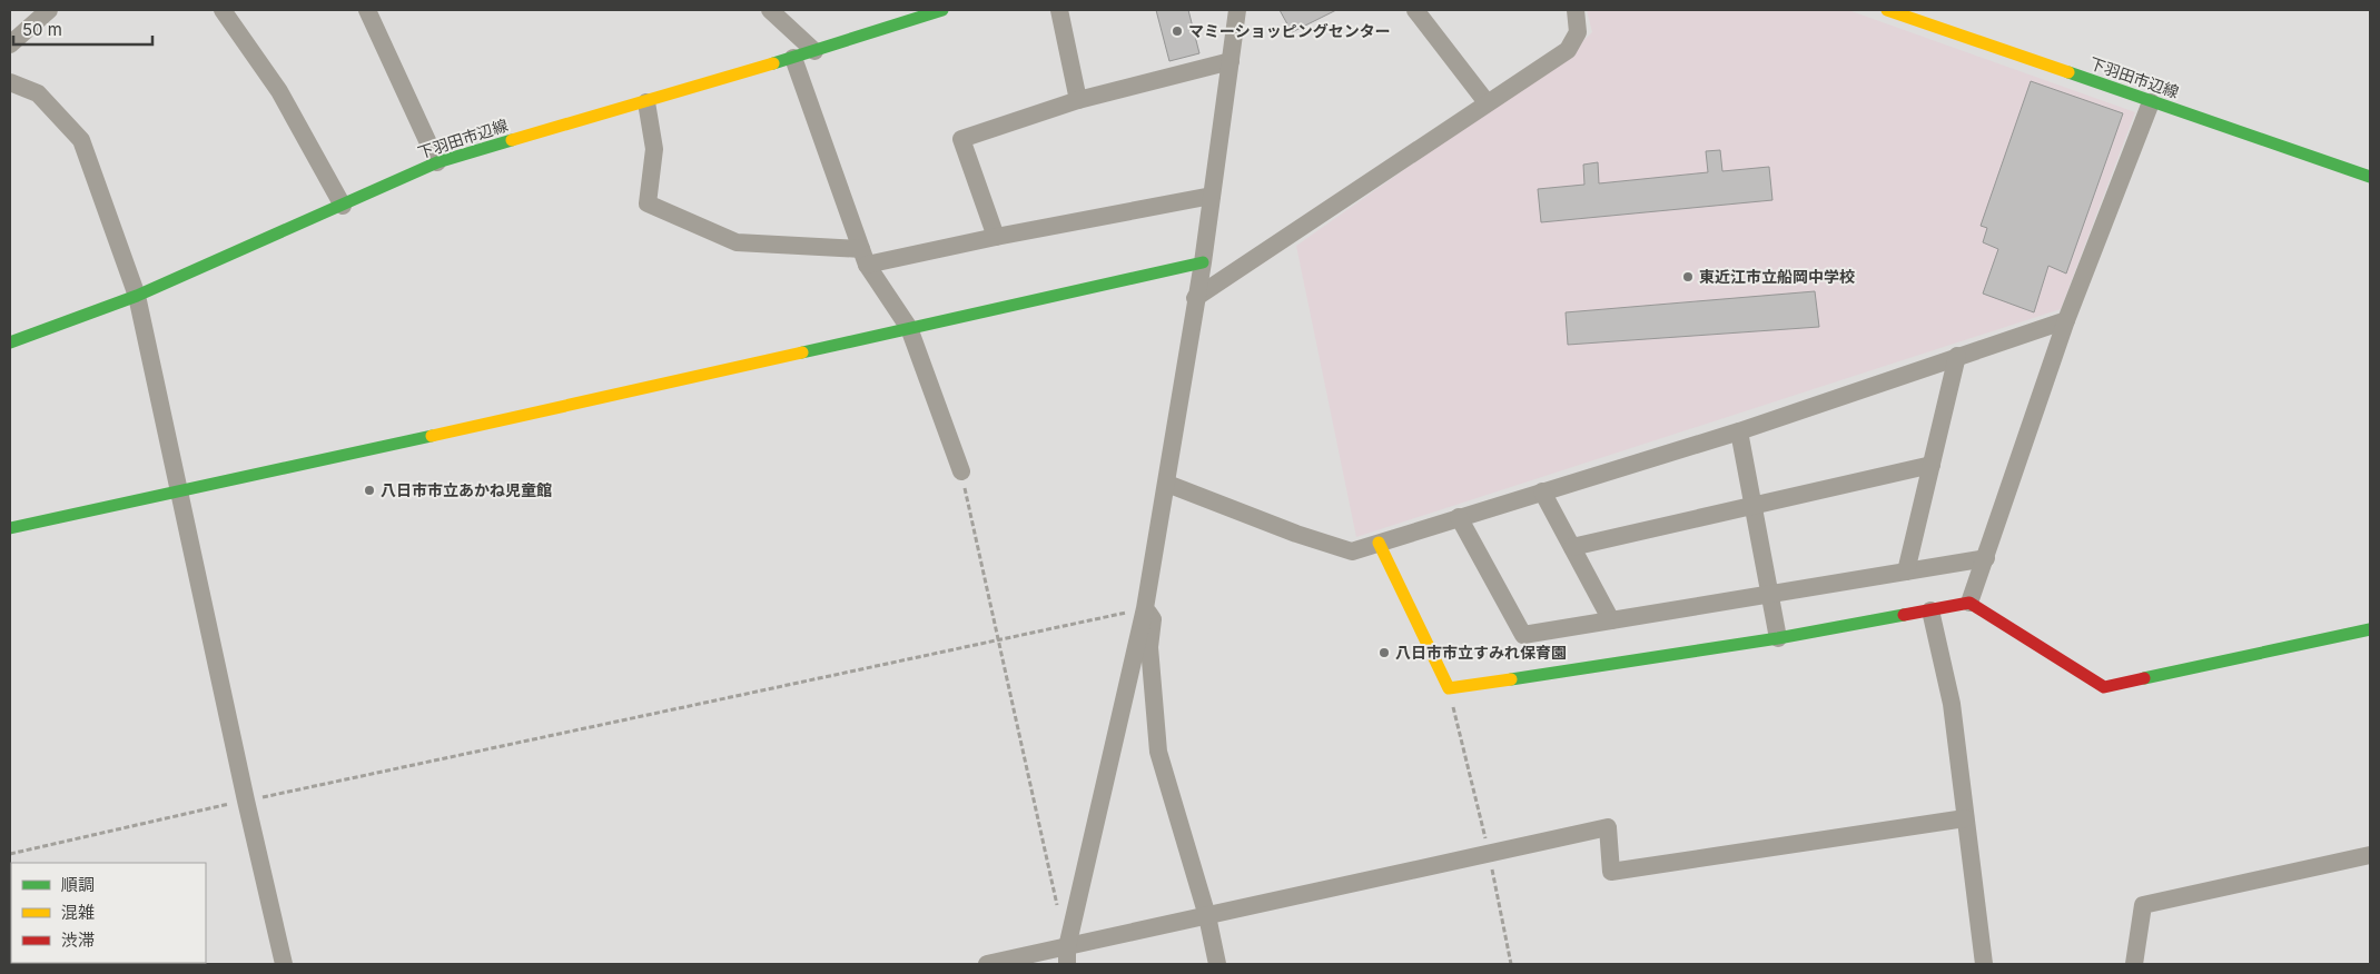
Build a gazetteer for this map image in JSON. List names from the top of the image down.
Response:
{
  "streets": {
    "street": ["下羽田市辺線"]
  },
  "places": [
    "マミーショッピングセンター",
    "東近江市立船岡中学校",
    "八日市市立あかね児童館",
    "八日市市立すみれ保育園"
  ],
  "legend": ["順調", "混雑", "渋滞"],
  "scale_bar": "50 m"
}
